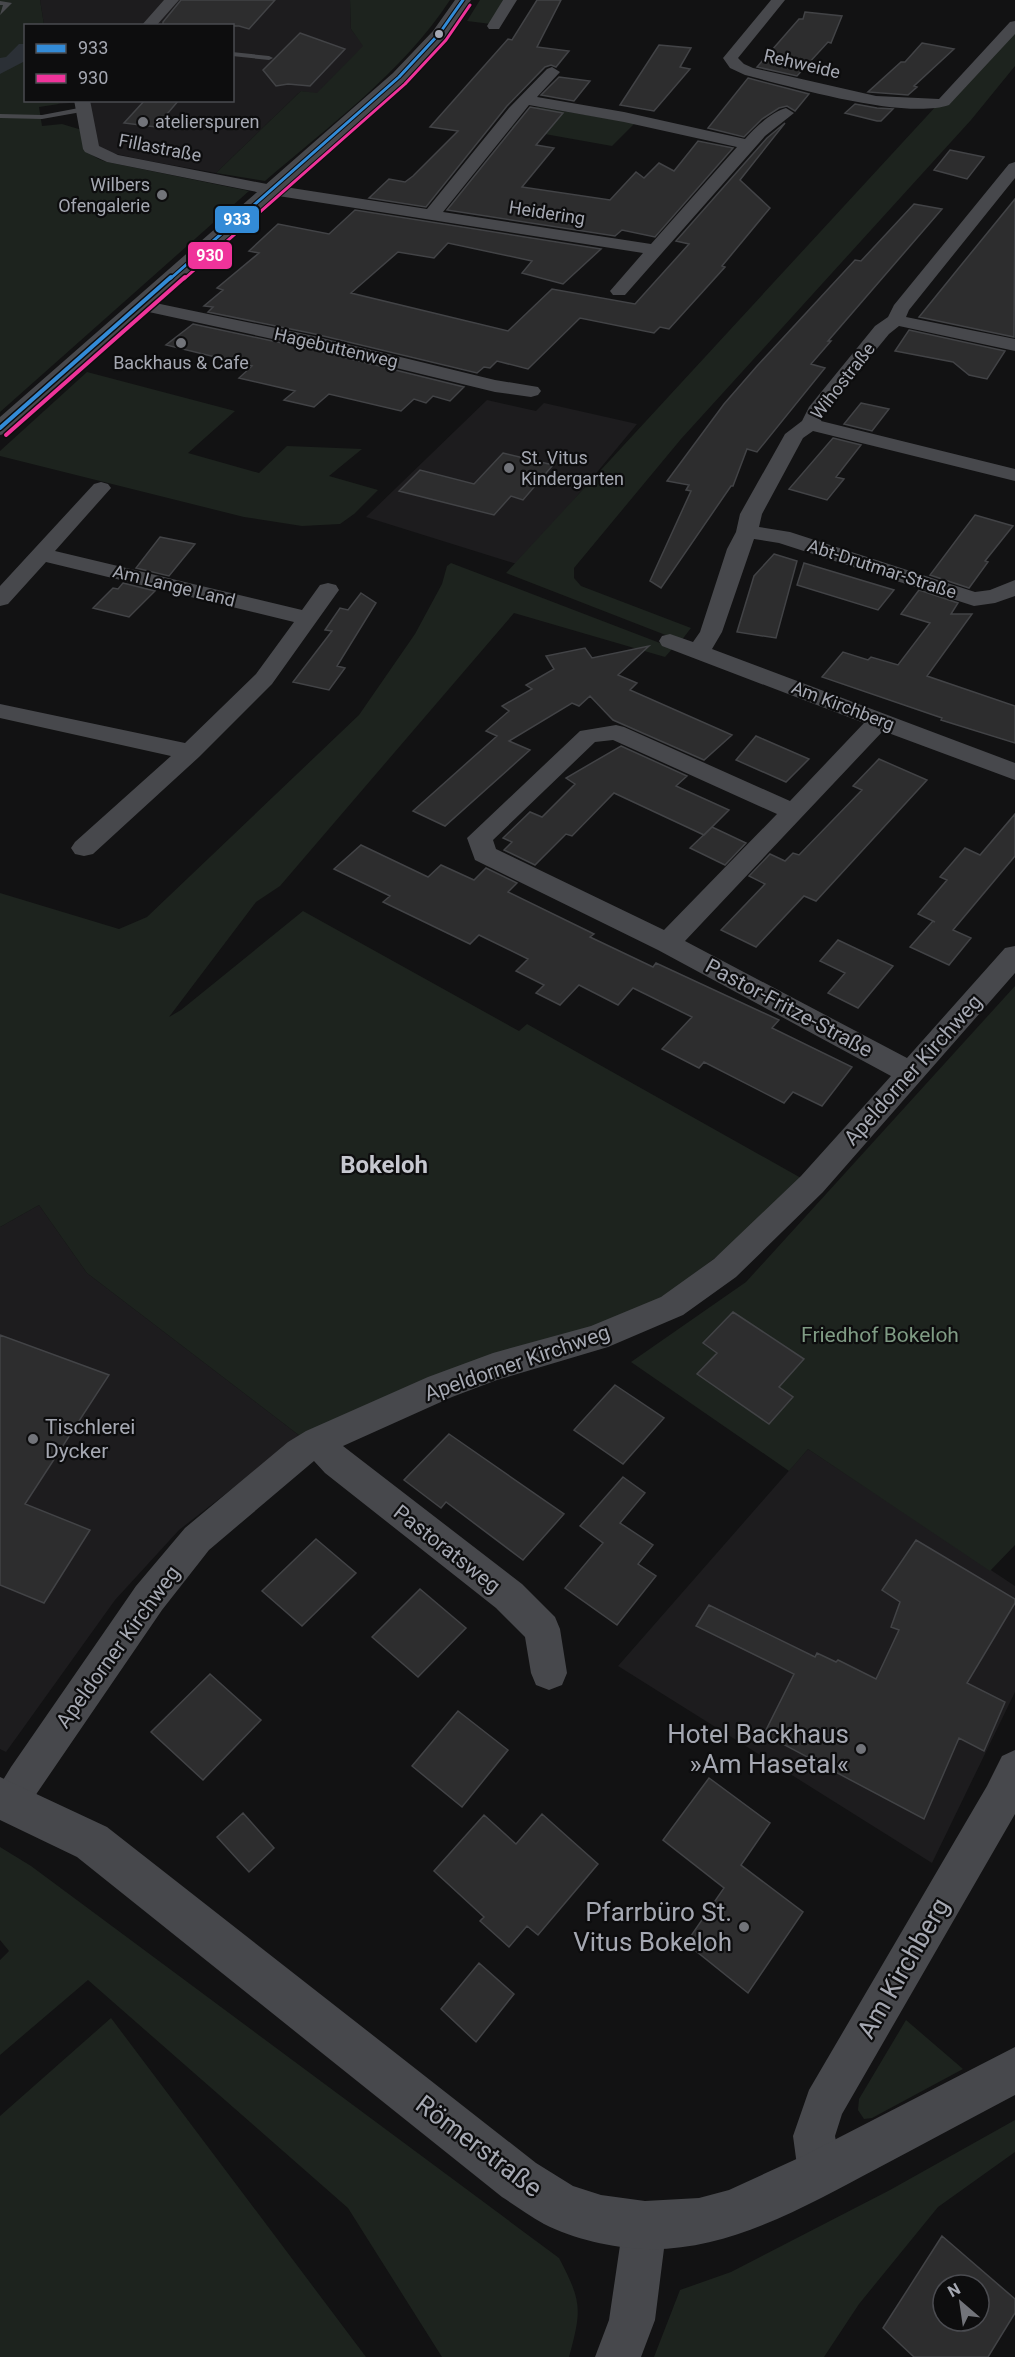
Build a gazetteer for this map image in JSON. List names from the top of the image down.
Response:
{
  "streets": {
    "street": [
      "Rehweide",
      "Fillastraße",
      "Heidering",
      "Hagebuttenweg",
      "Wihostraße",
      "Abt-Drutmar-Straße",
      "Am Lange Land",
      "Am Kirchberg",
      "Pastor-Fritze-Straße",
      "Apeldorner Kirchweg",
      "Pastoratsweg",
      "Römerstraße"
    ]
  },
  "crossings": [
    ["Fillastraße", "Heidering"],
    ["Wihostraße", "Abt-Drutmar-Straße"],
    ["Wihostraße", "Am Kirchberg"],
    ["Am Kirchberg", "Römerstraße"],
    ["Pastor-Fritze-Straße", "Apeldorner Kirchweg"],
    ["Apeldorner Kirchweg", "Pastoratsweg"],
    ["Apeldorner Kirchweg", "Römerstraße"]
  ],
  "districts": ["Bokeloh"],
  "parks": ["Friedhof Bokeloh"],
  "places": [
    "atelierspuren",
    "Wilbers Ofengalerie",
    "Backhaus & Cafe",
    "St. Vitus Kindergarten",
    "Tischlerei Dycker",
    "Hotel Backhaus »Am Hasetal«",
    "Pfarrbüro St. Vitus Bokeloh"
  ],
  "lines": ["transit line 933", "transit line 930"],
  "legend": ["933", "930"],
  "north": "top left"
}
